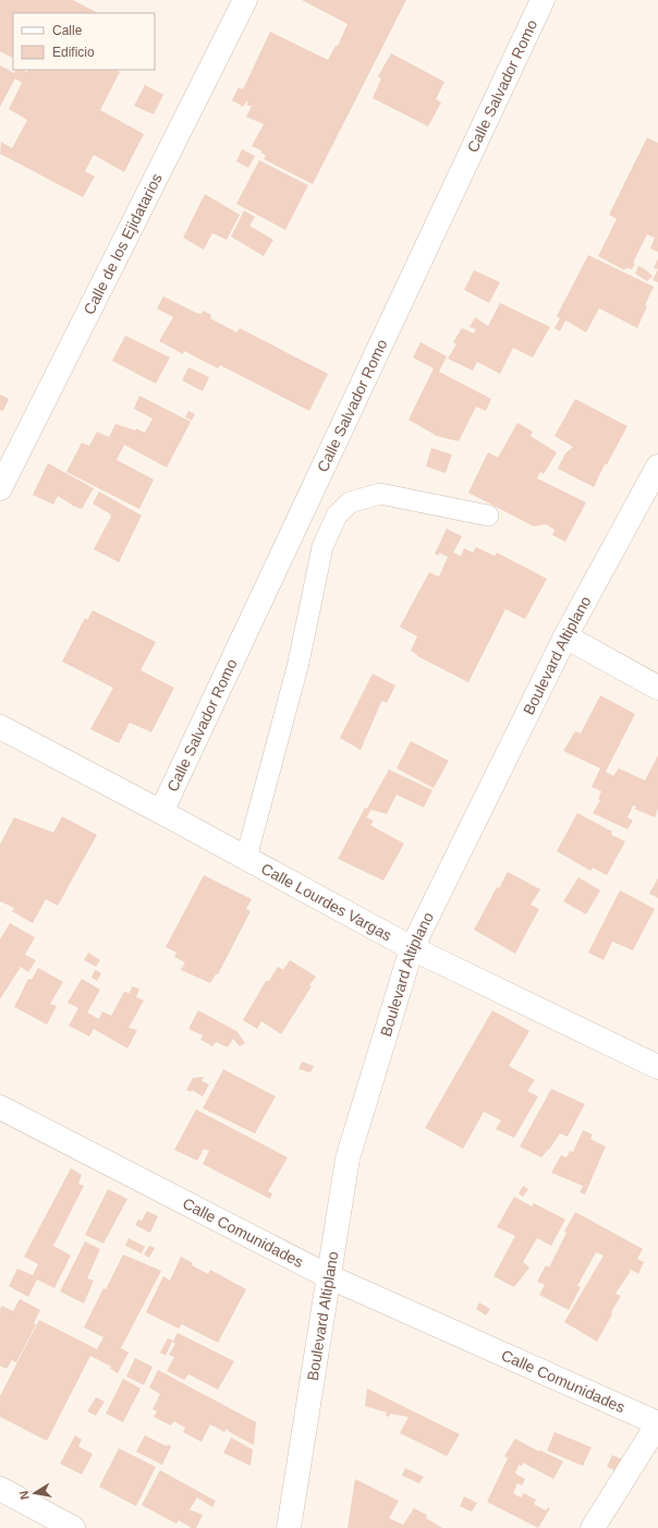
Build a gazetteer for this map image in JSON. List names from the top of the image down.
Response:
{
  "streets": {
    "street": [
      "Calle Salvador Romo",
      "Calle de los Ejidatarios",
      "Boulevard Altiplano",
      "Calle Lourdes Vargas",
      "Calle Comunidades"
    ]
  },
  "crossings": [
    ["Calle Salvador Romo", "Calle Lourdes Vargas"],
    ["Boulevard Altiplano", "Calle Lourdes Vargas"],
    ["Boulevard Altiplano", "Calle Comunidades"]
  ],
  "legend": ["Calle", "Edificio"],
  "north": "left"
}
